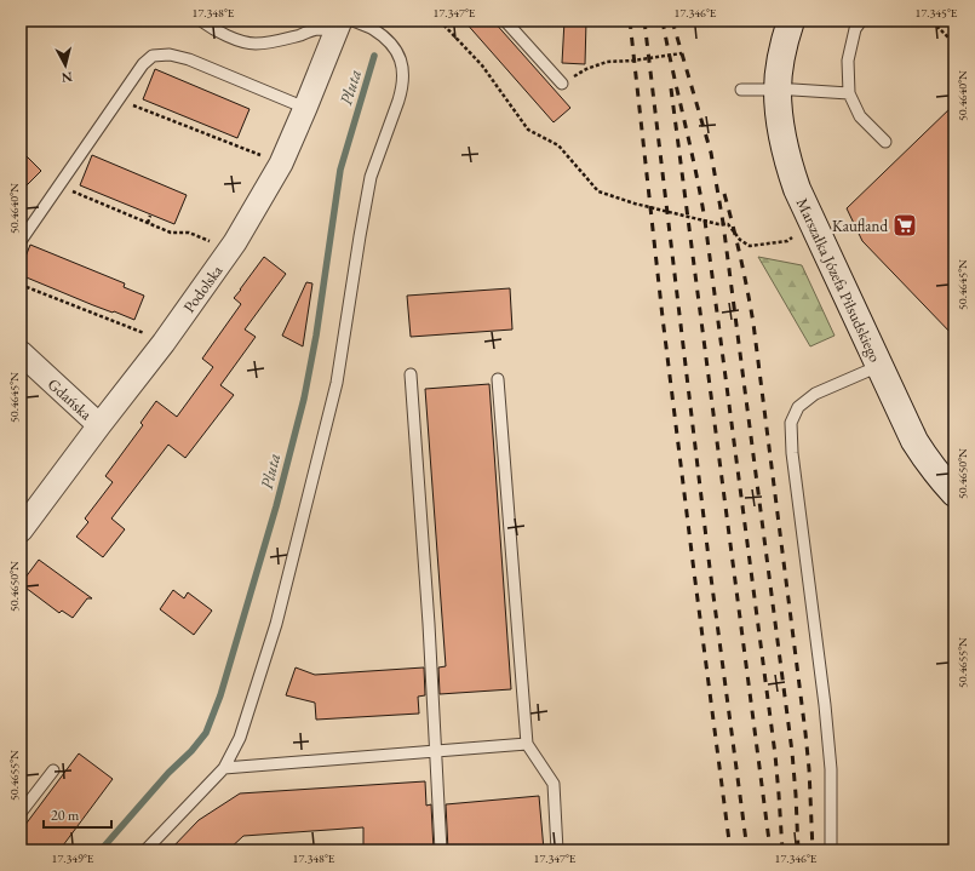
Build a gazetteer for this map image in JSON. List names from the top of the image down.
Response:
{
  "streets": {
    "main road": ["Marszałka Józefa Piłsudskiego"],
    "street": ["Podolska", "Gdańska"]
  },
  "crossings": [
    ["Podolska", "Gdańska"]
  ],
  "water": ["Pluta"],
  "places": {
    "supermarket": ["Kaufland"]
  },
  "scale_bar": "20 m",
  "north": "bottom",
  "coordinates": [
    "17.348°E",
    "17.347°E",
    "17.346°E",
    "17.345°E",
    "50.4640°N",
    "50.4645°N",
    "50.4650°N",
    "50.4655°N",
    "17.349°E"
  ]
}
